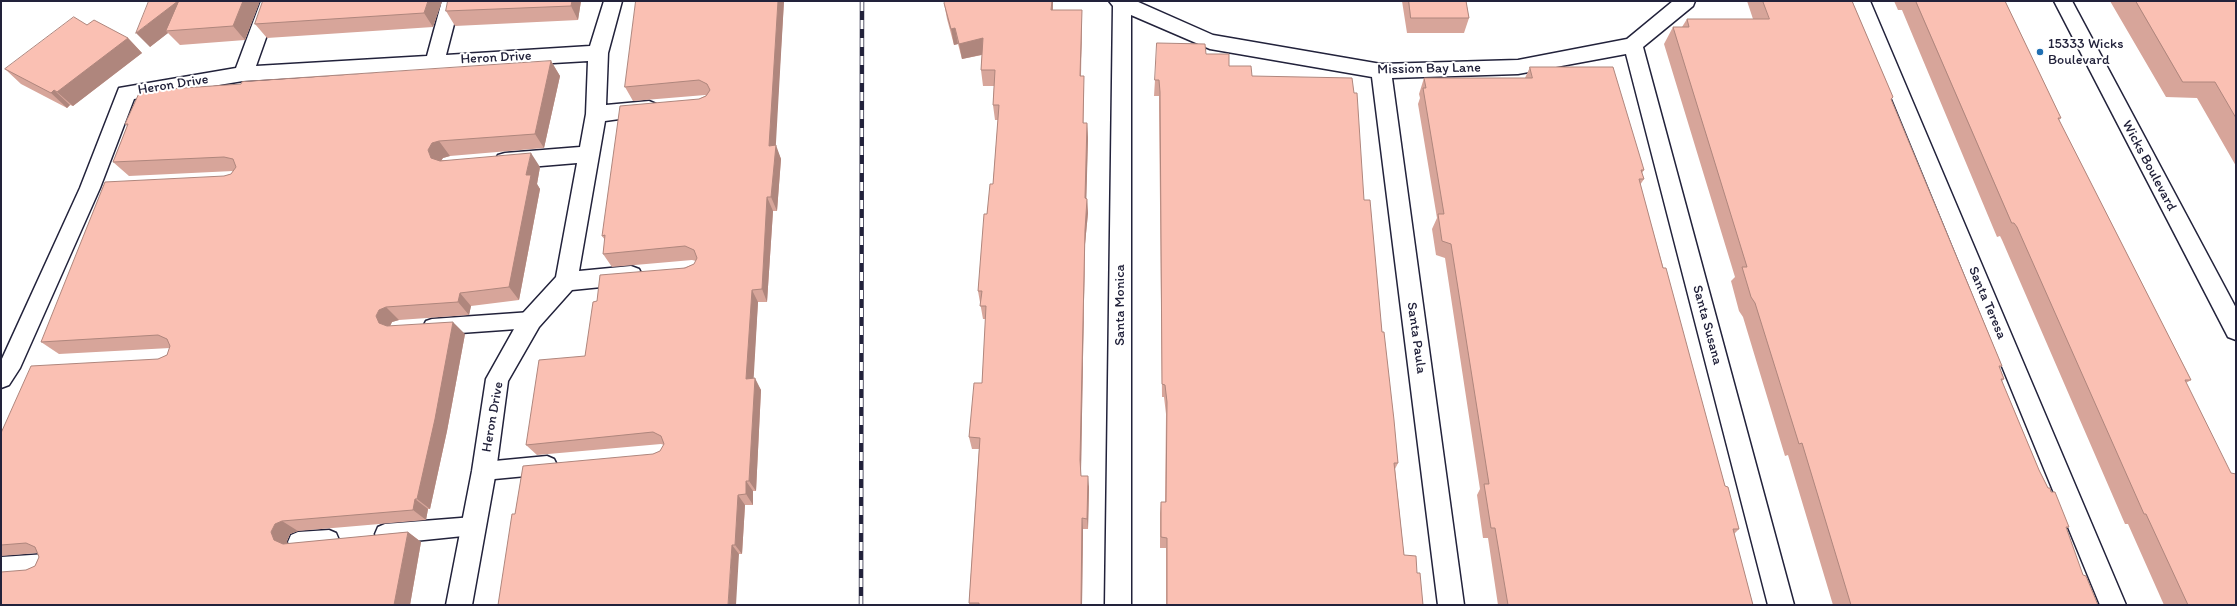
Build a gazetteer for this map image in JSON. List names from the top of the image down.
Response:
{
  "streets": {
    "street": [
      "Heron Drive",
      "Mission Bay Lane",
      "Wicks Boulevard",
      "Santa Teresa",
      "Santa Monica",
      "Santa Susana",
      "Santa Paula"
    ]
  },
  "crossings": [
    ["Mission Bay Lane", "Santa Monica"],
    ["Mission Bay Lane", "Santa Susana"],
    ["Mission Bay Lane", "Santa Paula"]
  ],
  "places": ["15333 Wicks Boulevard"]
}
